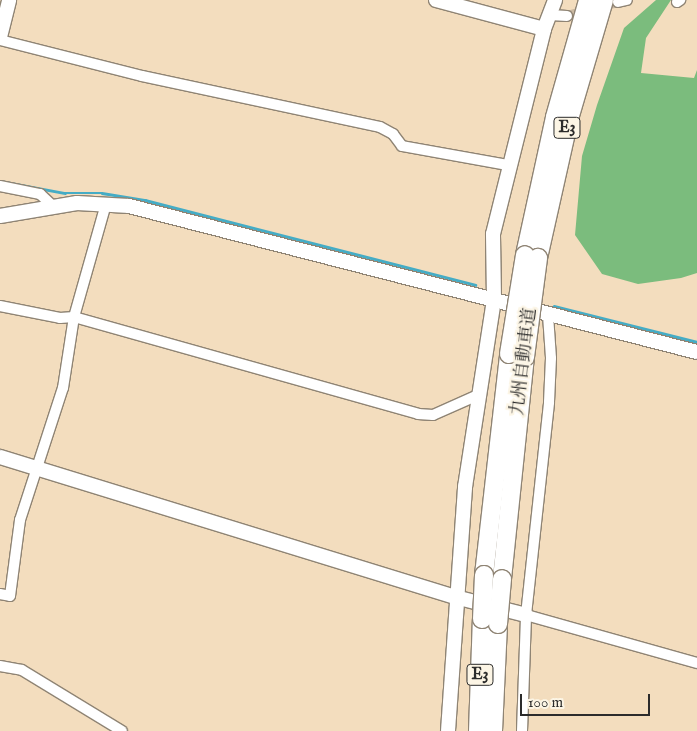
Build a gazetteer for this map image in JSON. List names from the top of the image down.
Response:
{
  "streets": {
    "highway": ["E3", "九州自動車道"]
  },
  "scale_bar": "100 m"
}
